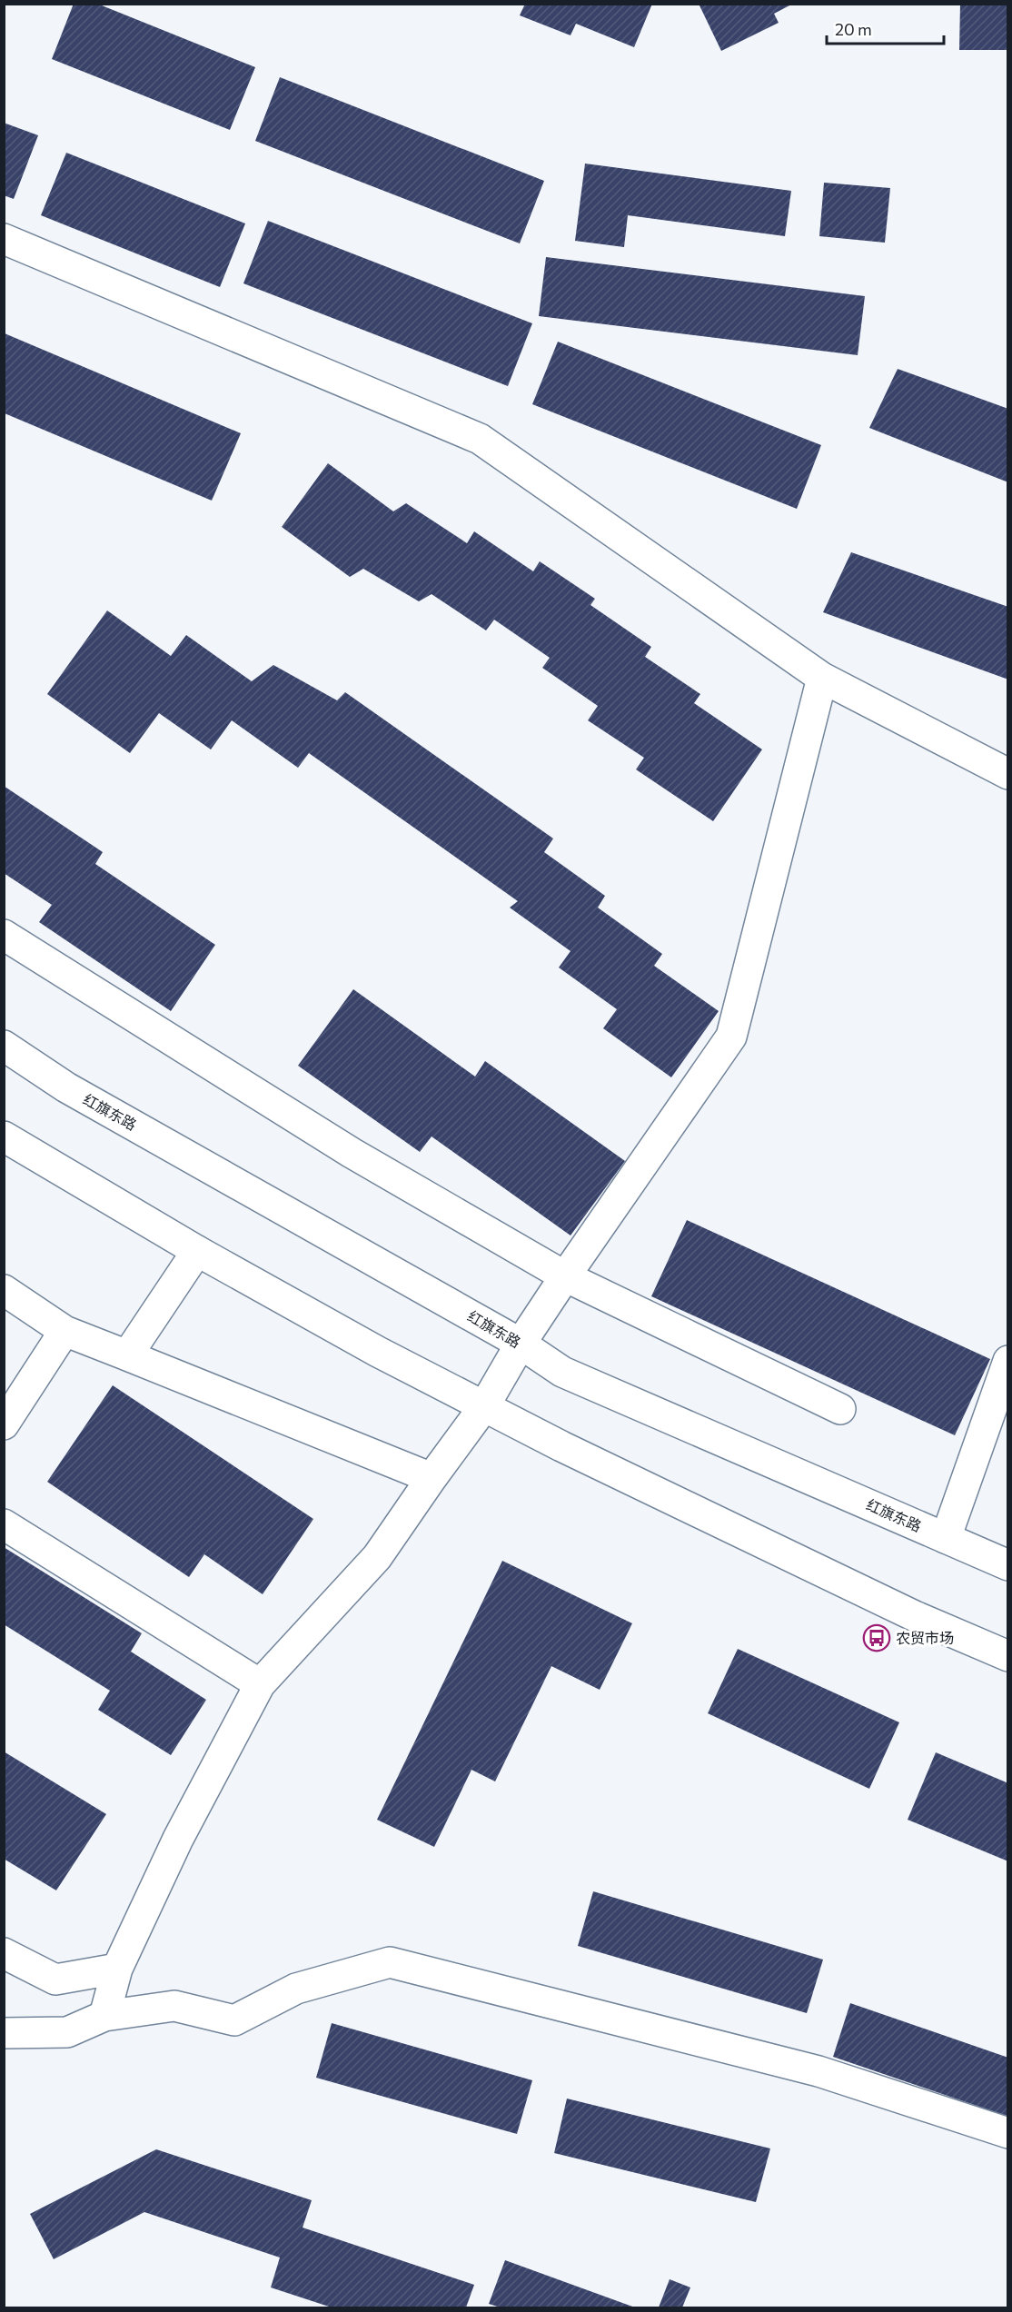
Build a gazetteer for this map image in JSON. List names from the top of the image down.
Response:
{
  "streets": {
    "street": ["红旗东路"]
  },
  "places": {
    "bus stop": ["农贸市场"]
  },
  "scale_bar": "20 m"
}
